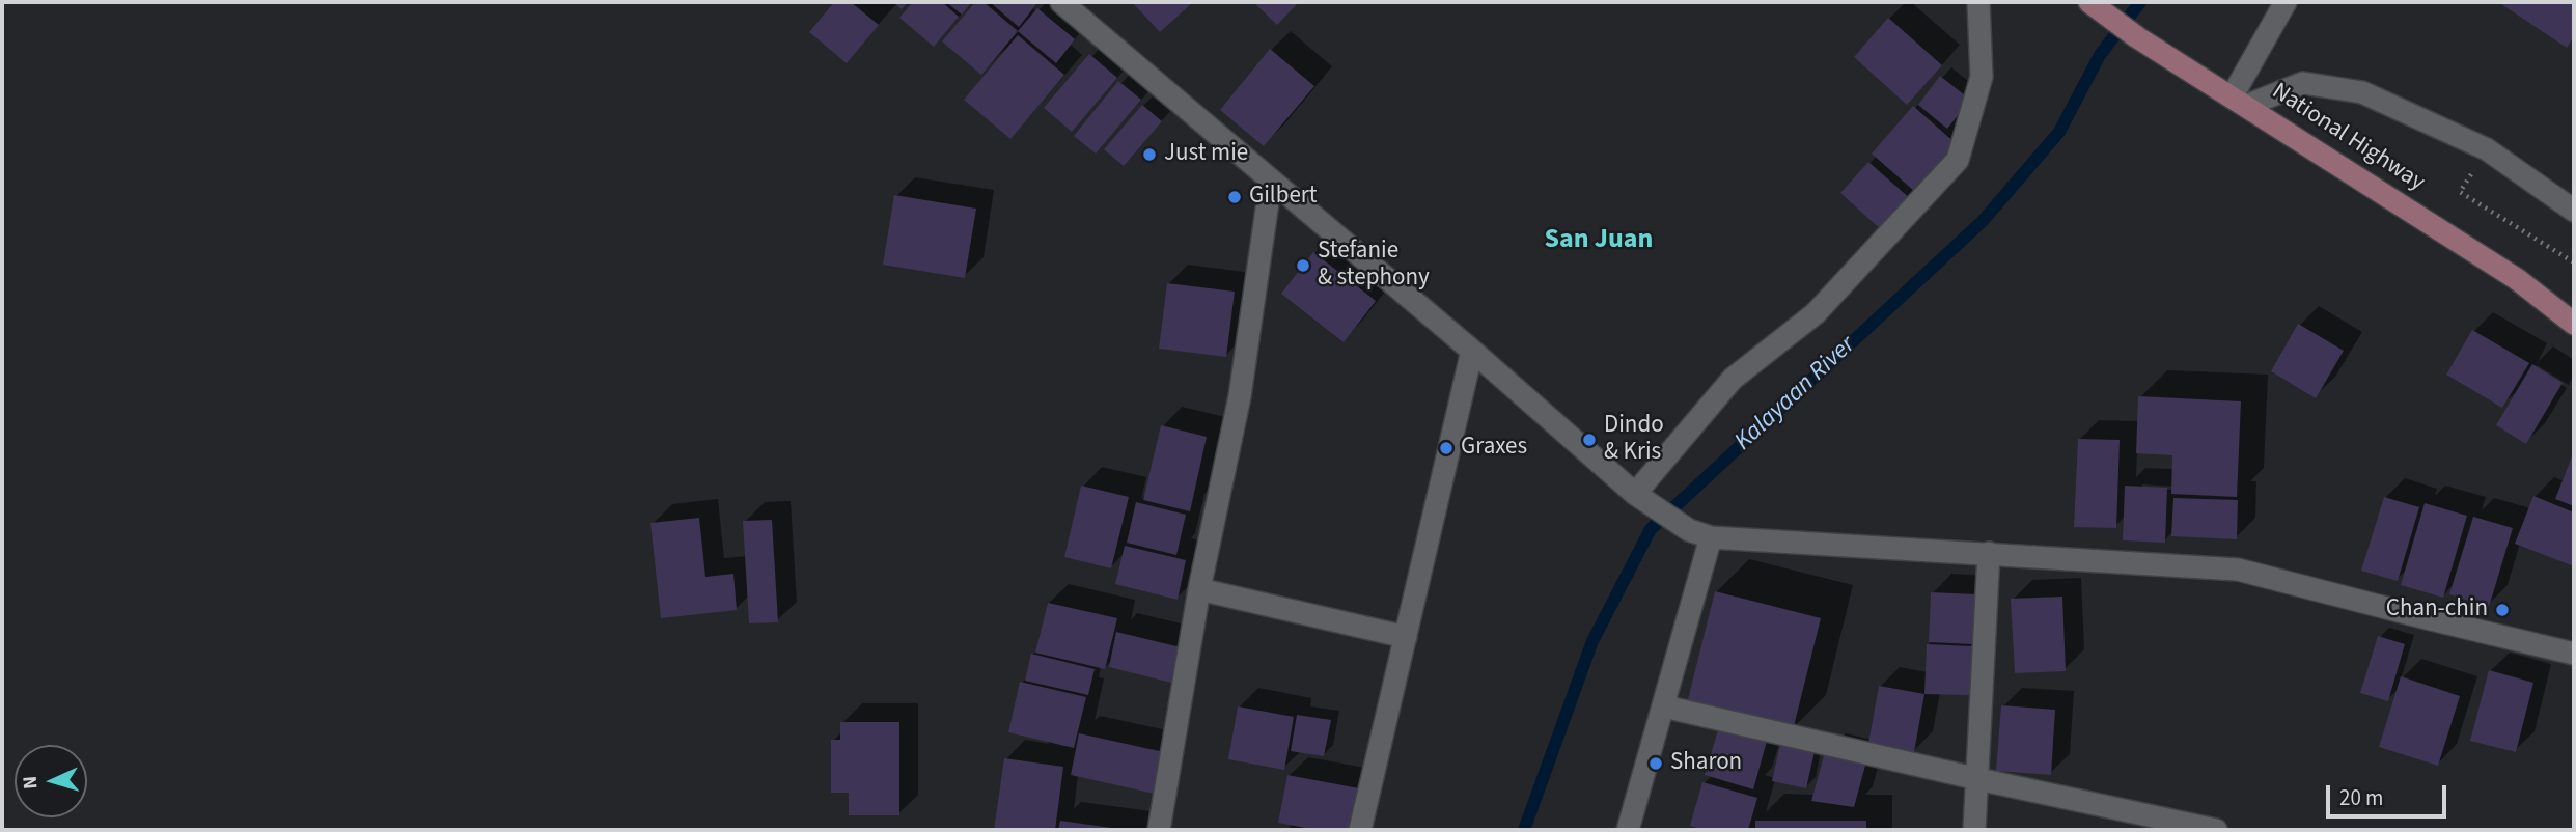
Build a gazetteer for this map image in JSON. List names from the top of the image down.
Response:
{
  "streets": {
    "main road": ["National Highway"]
  },
  "districts": ["San Juan"],
  "water": ["Kalayaan River"],
  "places": [
    "Just mie",
    "Gilbert",
    "Stefanie & stephony",
    "Dindo & Kris",
    "Graxes",
    "Chan-chin",
    "Sharon"
  ],
  "scale_bar": "20 m",
  "north": "left"
}
